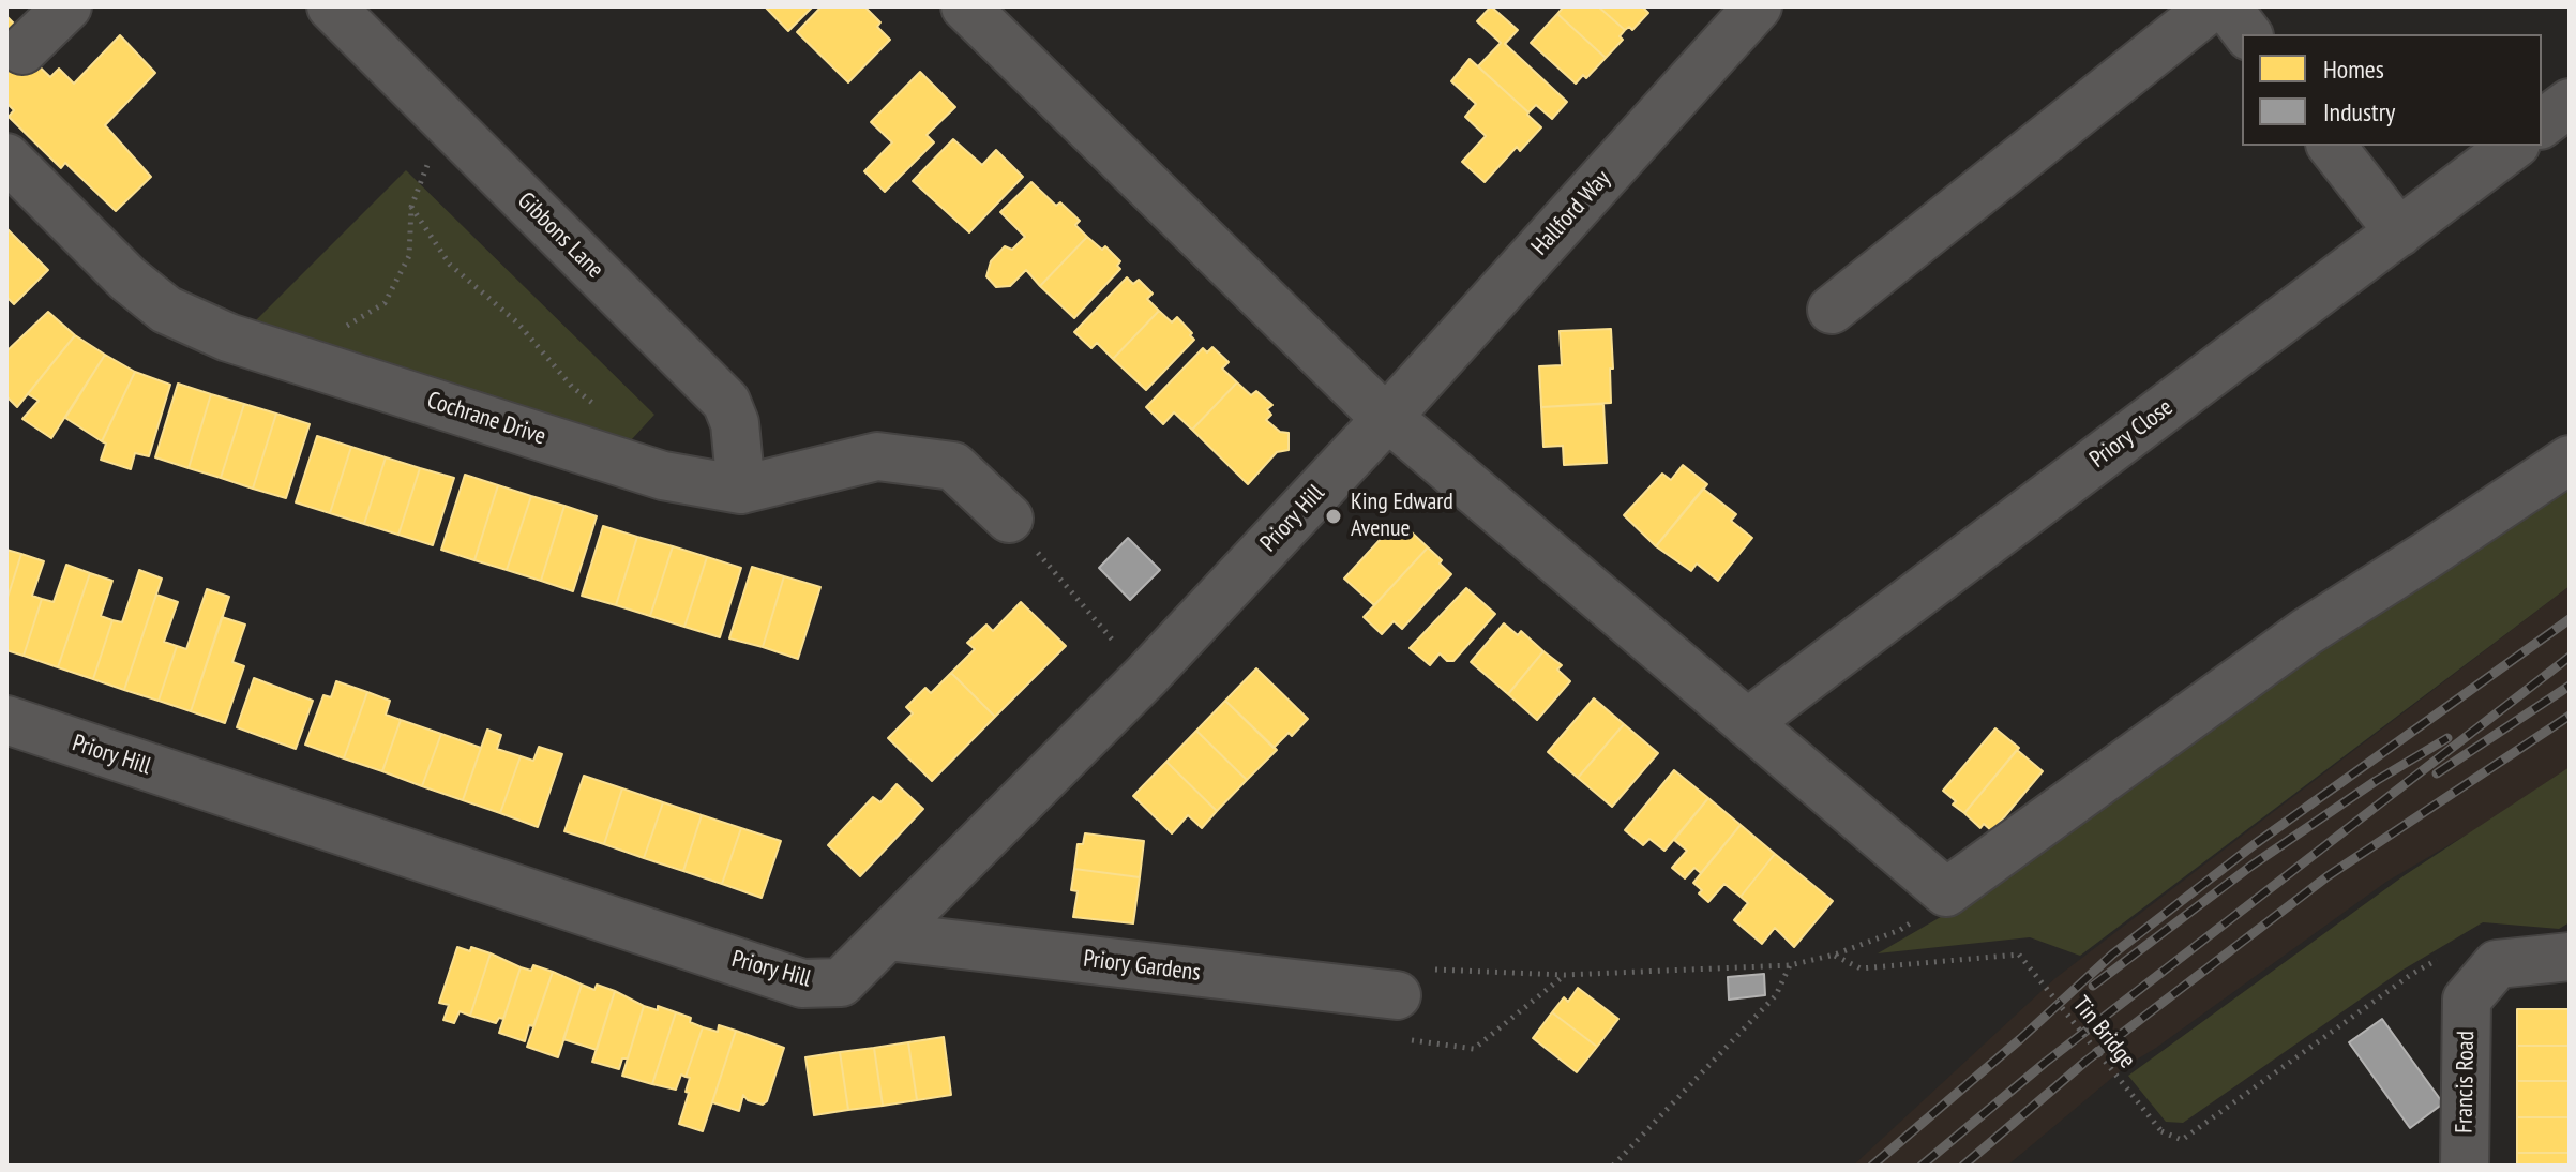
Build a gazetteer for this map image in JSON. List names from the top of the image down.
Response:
{
  "streets": {
    "street": [
      "Hallford Way",
      "Gibbons Lane",
      "Cochrane Drive",
      "Priory Close",
      "Priory Hill",
      "Priory Gardens",
      "Francis Road"
    ],
    "path": ["Tin Bridge"]
  },
  "crossings": [
    ["Hallford Way", "Priory Hill"],
    ["Gibbons Lane", "Cochrane Drive"],
    ["Priory Hill", "Priory Gardens"]
  ],
  "places": ["King Edward Avenue"],
  "legend": ["Homes", "Industry"]
}
